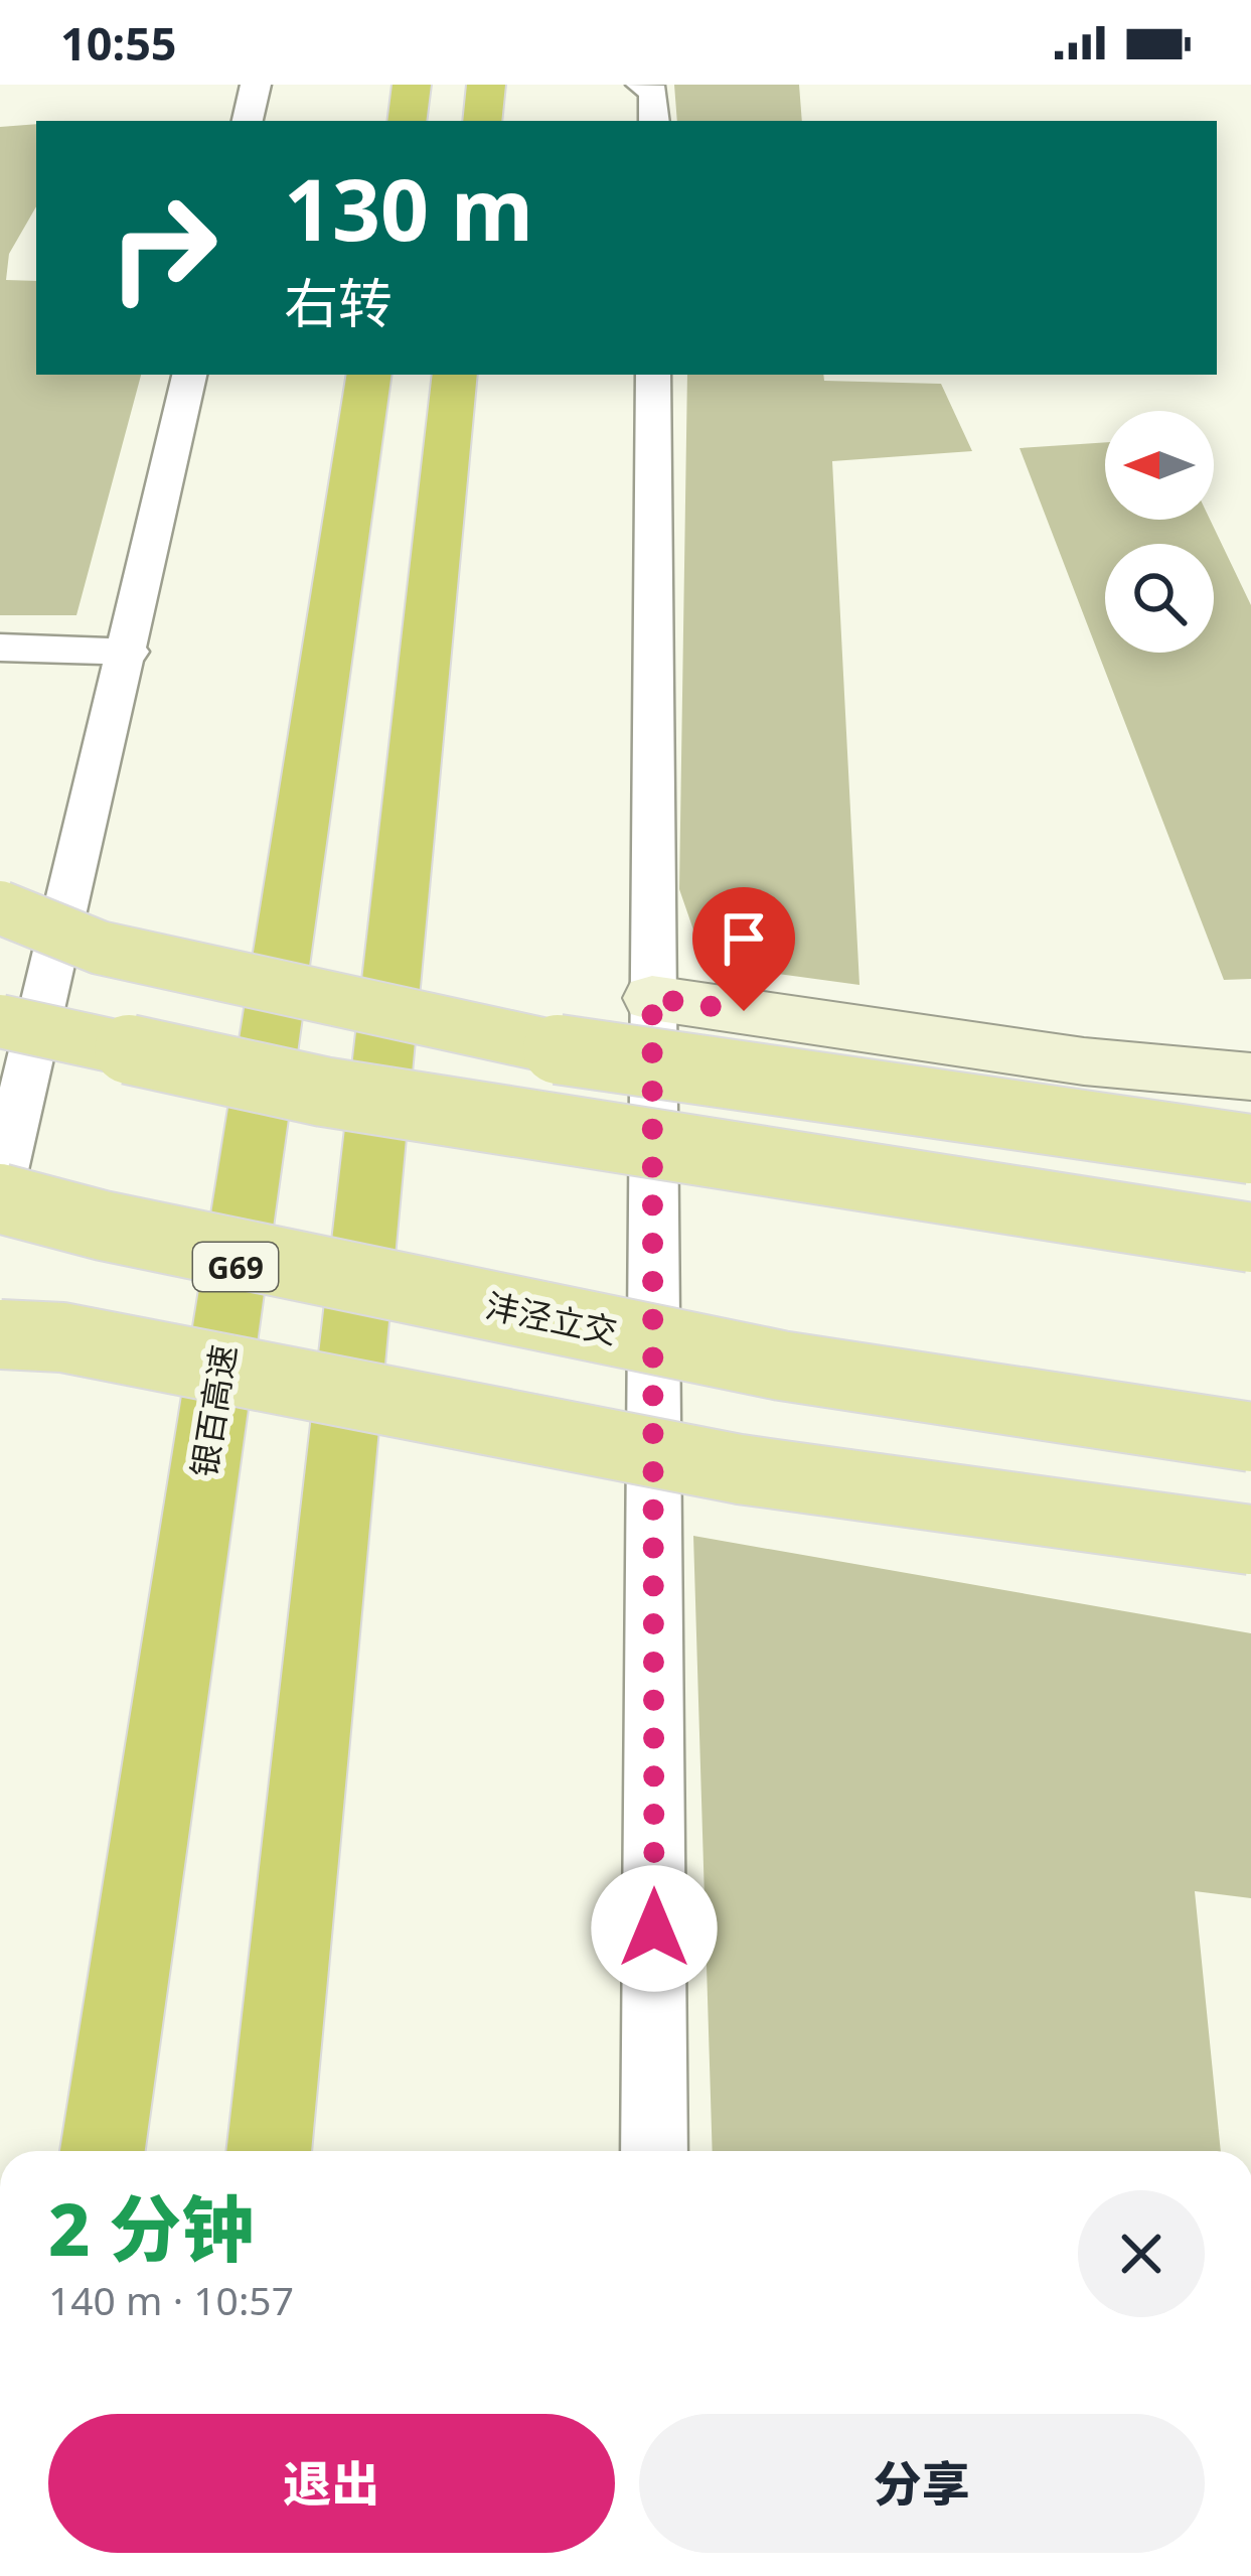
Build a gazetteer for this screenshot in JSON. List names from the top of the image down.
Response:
{
  "streets": {
    "highway": ["G69", "银百高速"],
    "main road": ["沣泾立交"]
  },
  "north": "left",
  "page": {
    "status": "10:55",
    "turn": ["130 m", "右转"],
    "heading": ["2 分钟", "140 m · 10:57"],
    "buttons": ["退出", "分享"]
  }
}
